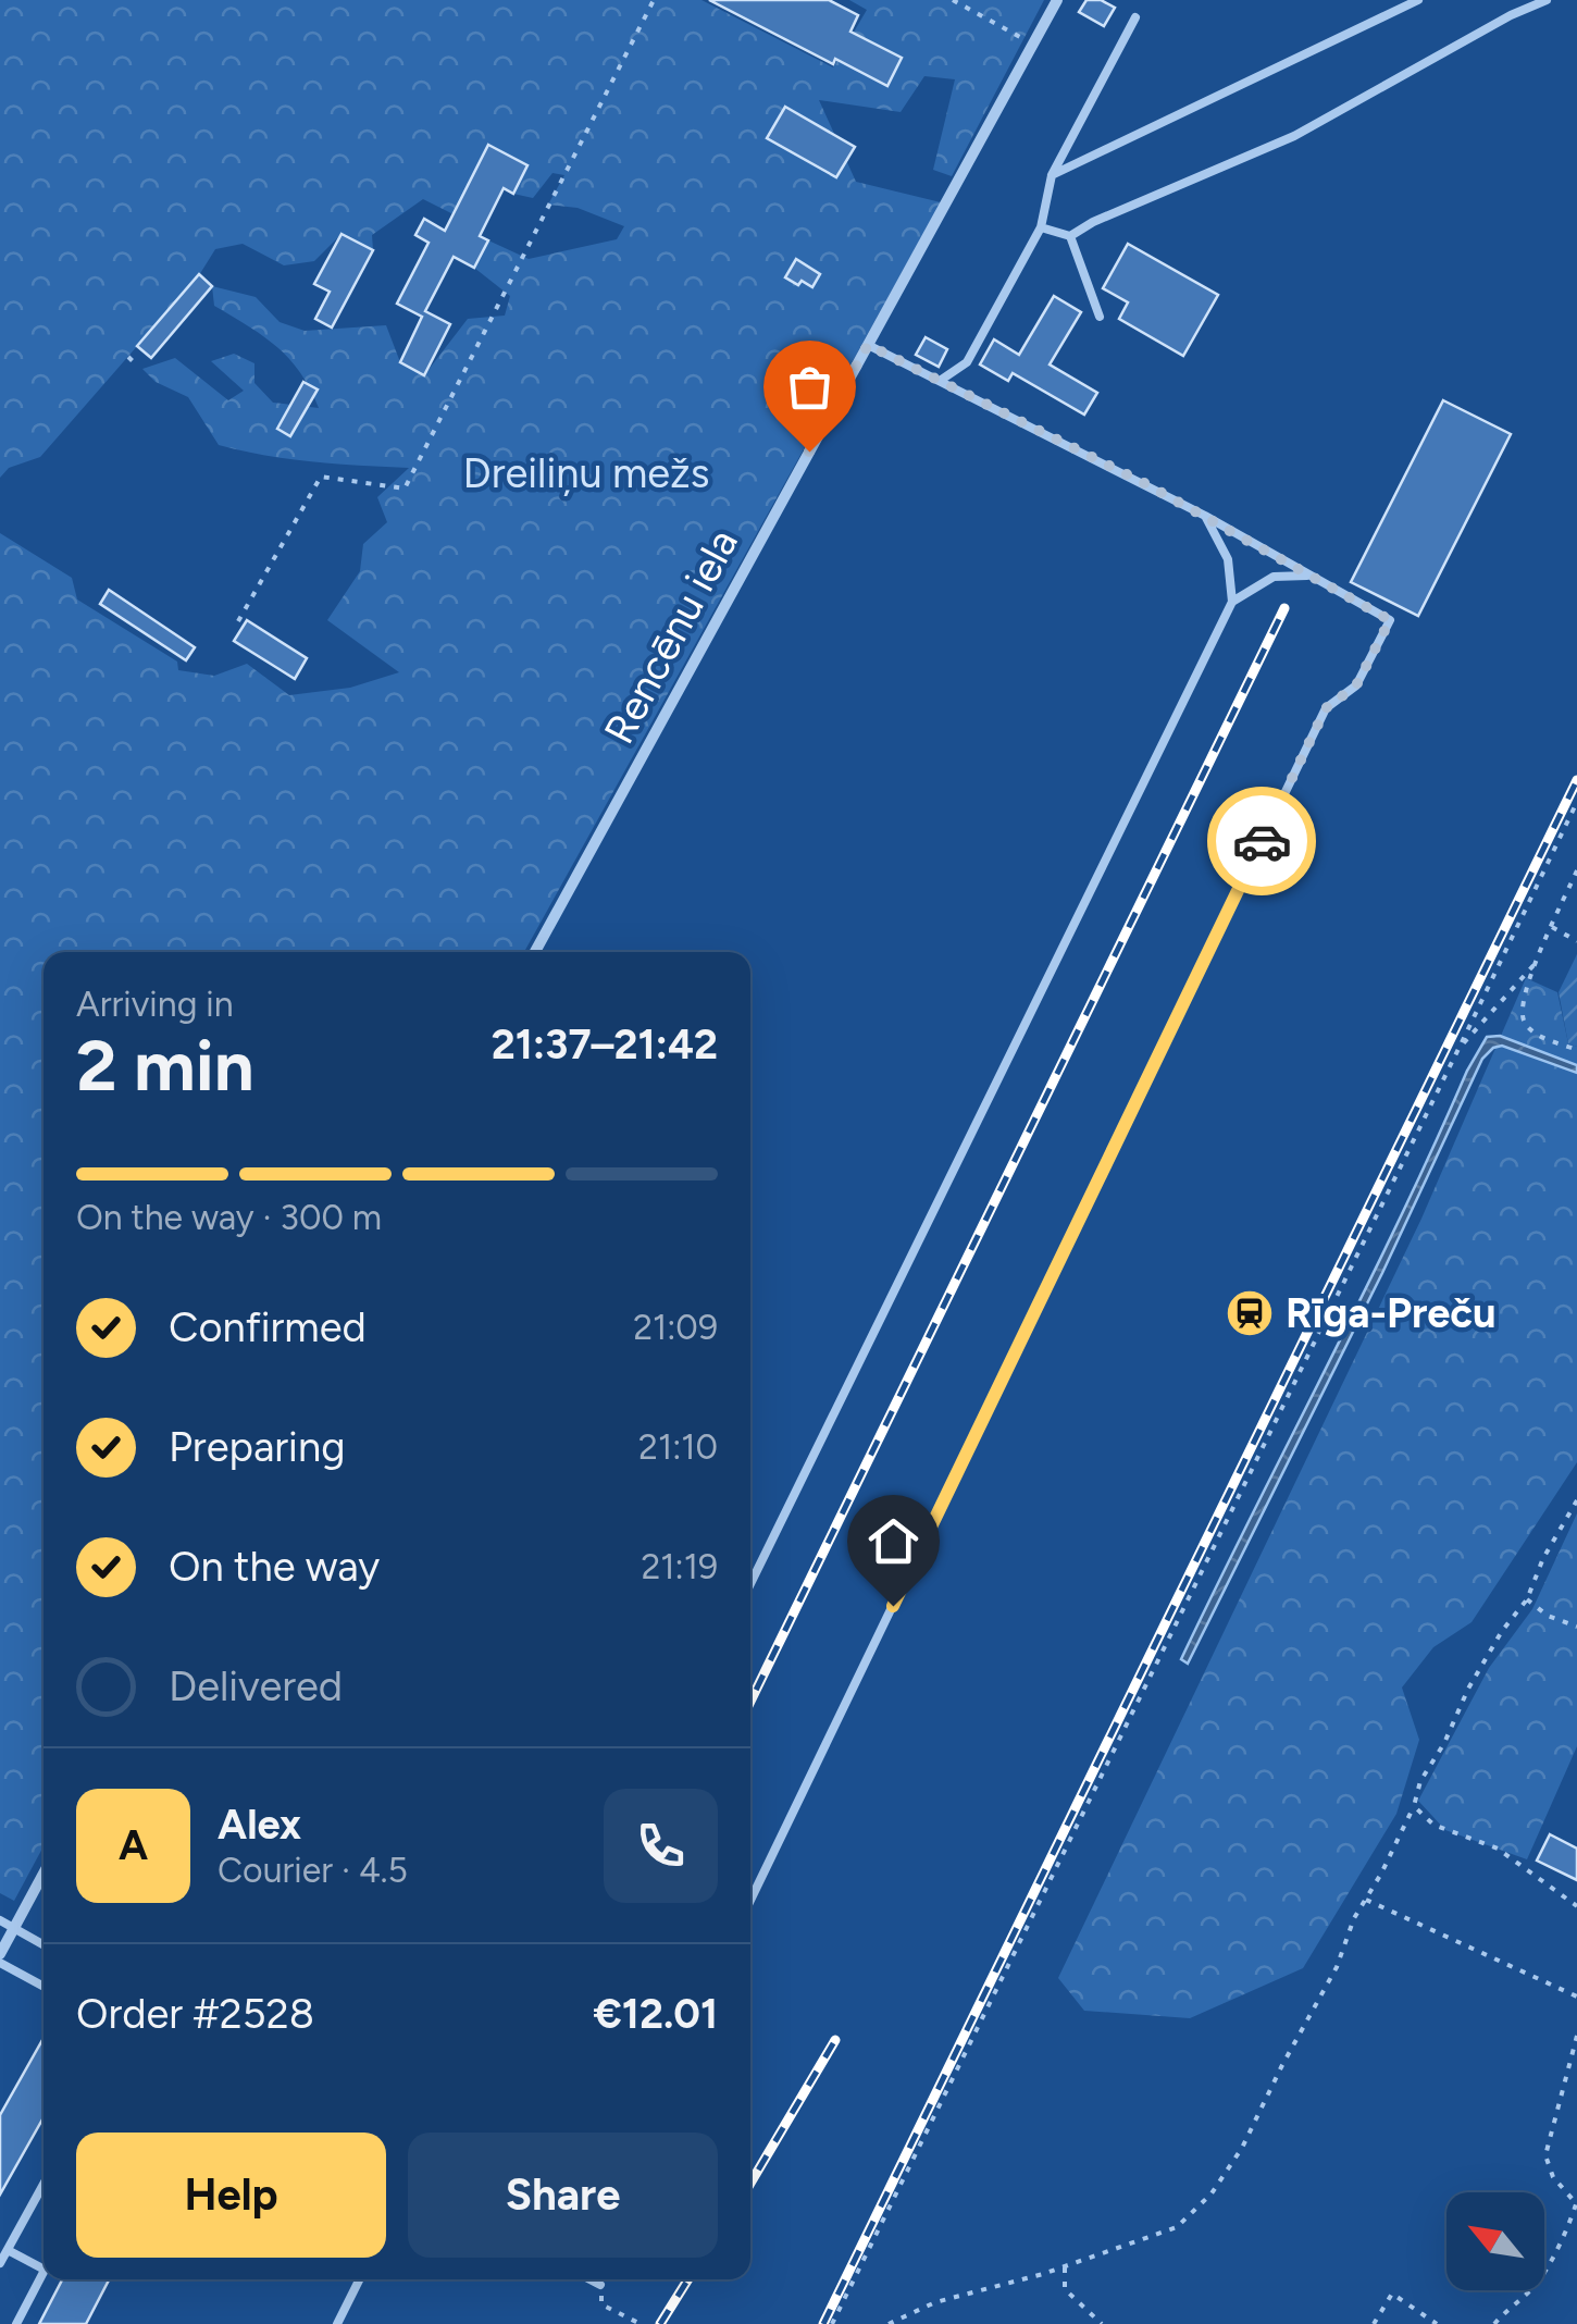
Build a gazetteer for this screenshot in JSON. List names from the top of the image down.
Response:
{
  "streets": {
    "street": ["Rencēnu iela"]
  },
  "parks": ["Dreiliņu mežs"],
  "places": {
    "station": ["Rīga-Preču"]
  },
  "north": "top left",
  "page": {
    "heading": ["2 min", "Arriving in", "21:37–21:42"],
    "panel": [
      "Alex",
      "Courier · 4.5",
      "Order #2528",
      "€12.01"
    ],
    "bar": "On the way · 300 m",
    "list": [
      ["Confirmed", "21:09"],
      ["Preparing", "21:10"],
      ["On the way", "21:19"],
      "Delivered"
    ],
    "round": "A",
    "buttons": ["Help", "Share"]
  }
}
